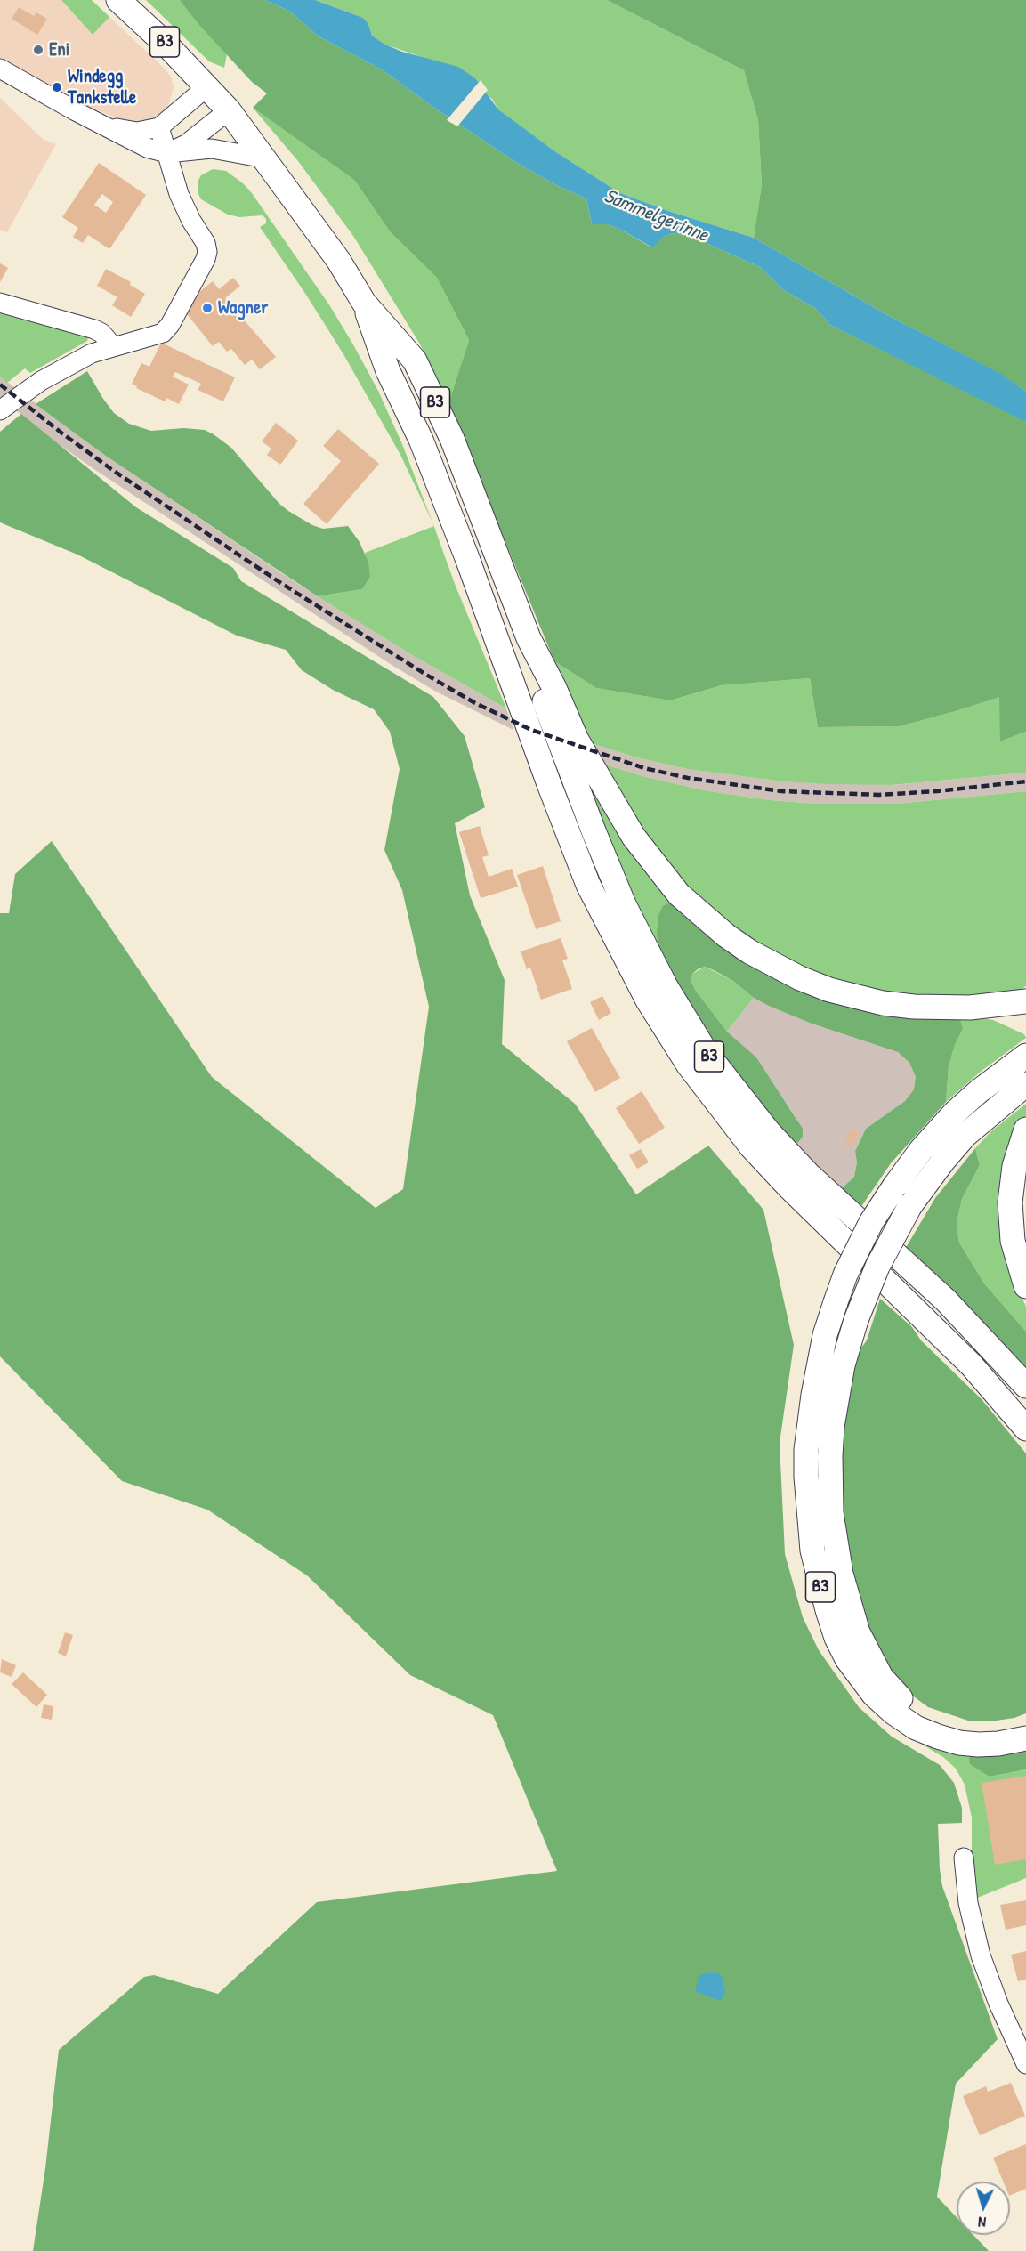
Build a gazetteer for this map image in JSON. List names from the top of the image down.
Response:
{
  "streets": {
    "main road": ["B3"]
  },
  "water": ["Sammelgerinne"],
  "places": ["Eni", "Windegg Tankstelle", "Wagner"],
  "north": "bottom"
}
